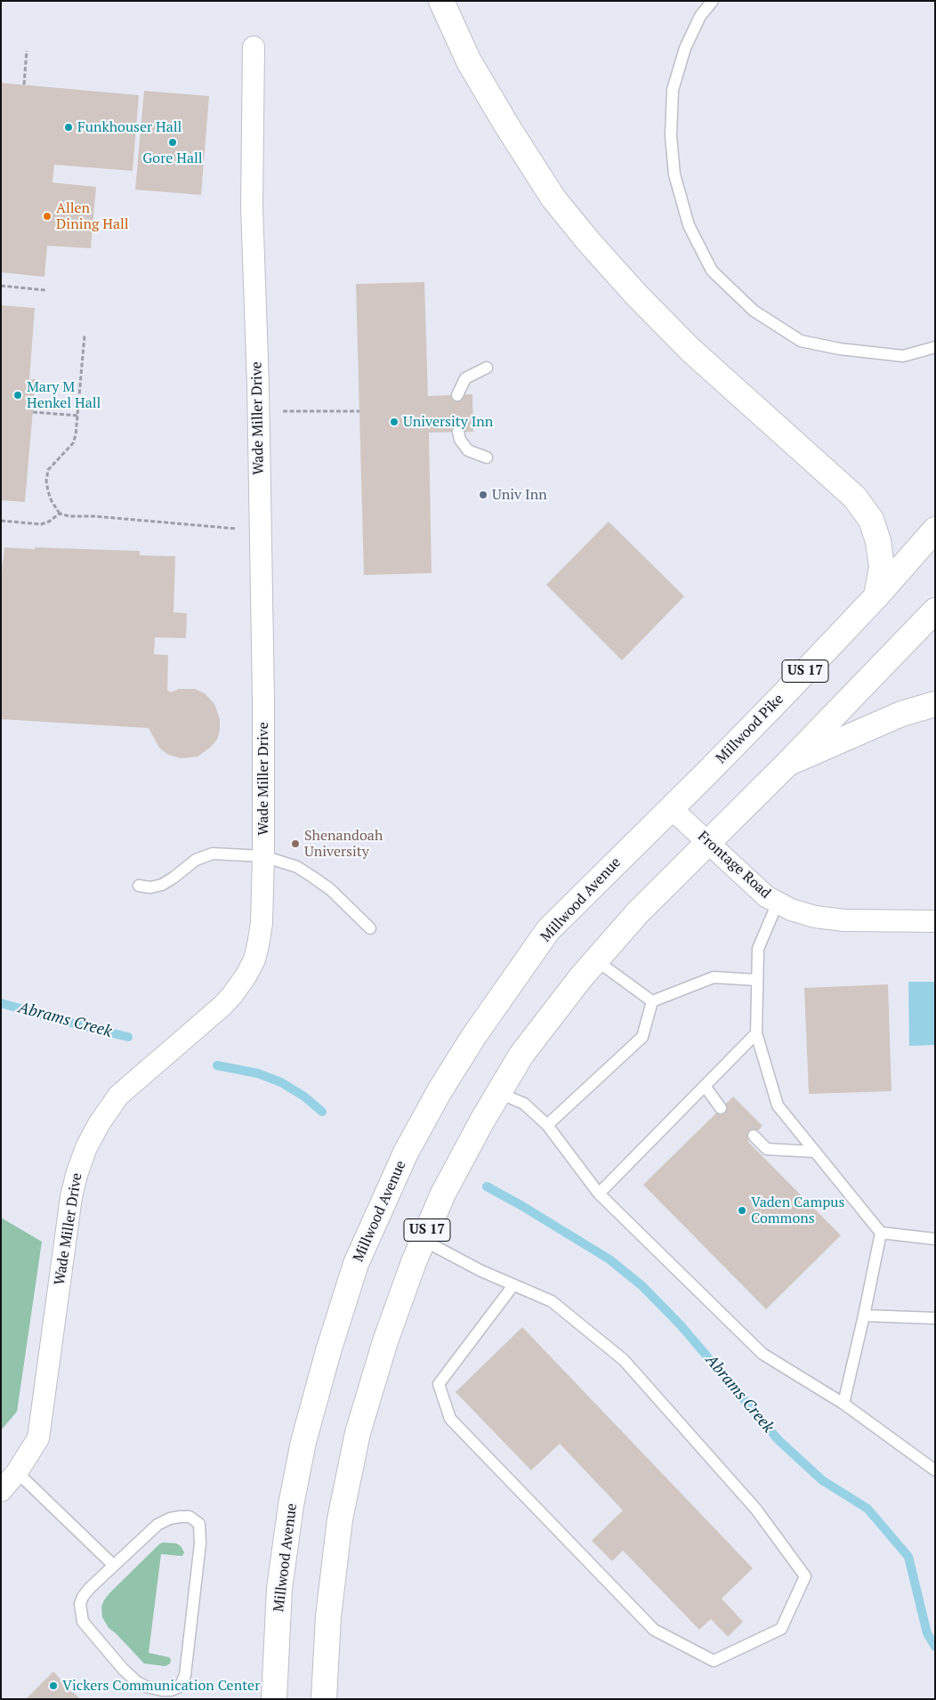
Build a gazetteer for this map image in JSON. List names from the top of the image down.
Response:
{
  "streets": {
    "main road": ["US 17", "Millwood Pike", "Millwood Avenue"],
    "street": ["Wade Miller Drive", "Frontage Road"]
  },
  "crossings": [
    ["US 17", "Frontage Road"],
    ["Millwood Pike", "Frontage Road"],
    ["Millwood Pike", "Millwood Avenue"],
    ["Frontage Road", "Millwood Avenue"]
  ],
  "water": ["Abrams Creek"],
  "places": [
    "Funkhouser Hall",
    "Gore Hall",
    "Allen Dining Hall",
    "Mary M Henkel Hall",
    "University Inn",
    "Univ Inn",
    "Shenandoah University",
    "Vaden Campus Commons",
    "Vickers Communication Center"
  ]
}
